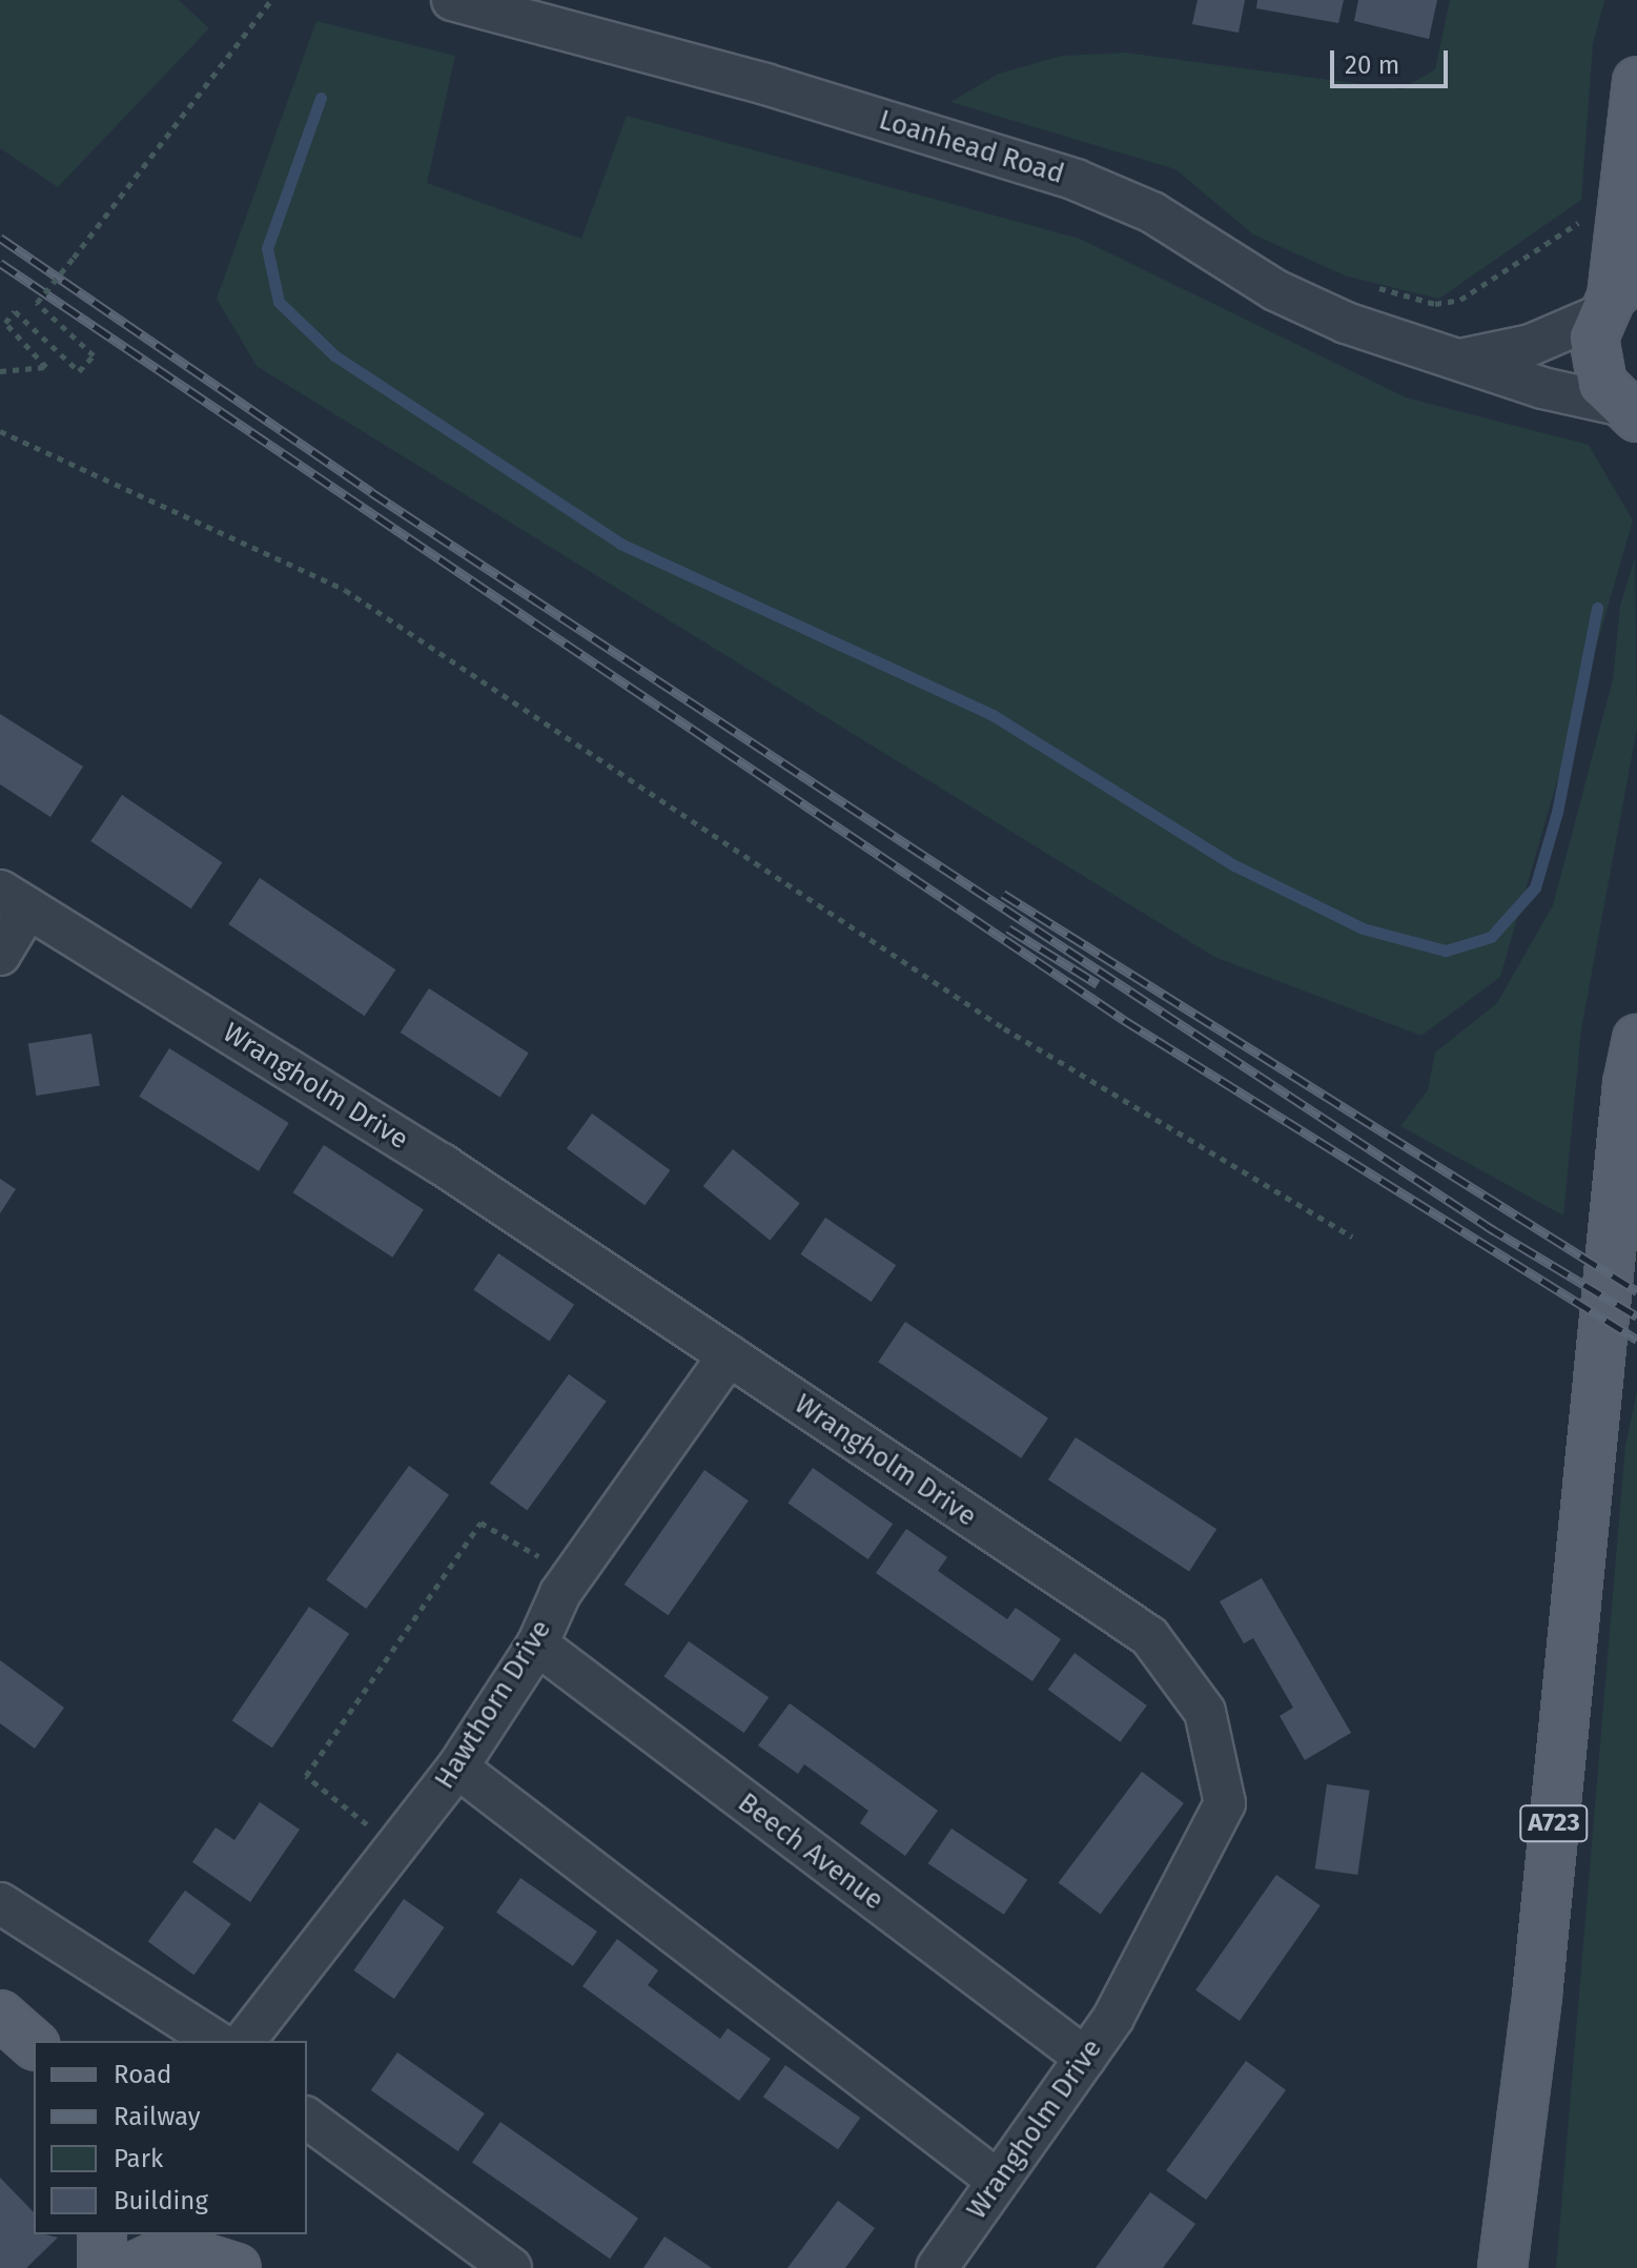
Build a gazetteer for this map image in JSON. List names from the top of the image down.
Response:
{
  "streets": {
    "main road": ["A723"],
    "street": [
      "Loanhead Road",
      "Wrangholm Drive",
      "Hawthorn Drive",
      "Beech Avenue"
    ]
  },
  "crossings": [
    ["Wrangholm Drive", "Hawthorn Drive"],
    ["Wrangholm Drive", "Beech Avenue"],
    ["Hawthorn Drive", "Beech Avenue"]
  ],
  "legend": [
    "Road",
    "Railway",
    "Park",
    "Building"
  ],
  "scale_bar": "20 m"
}
